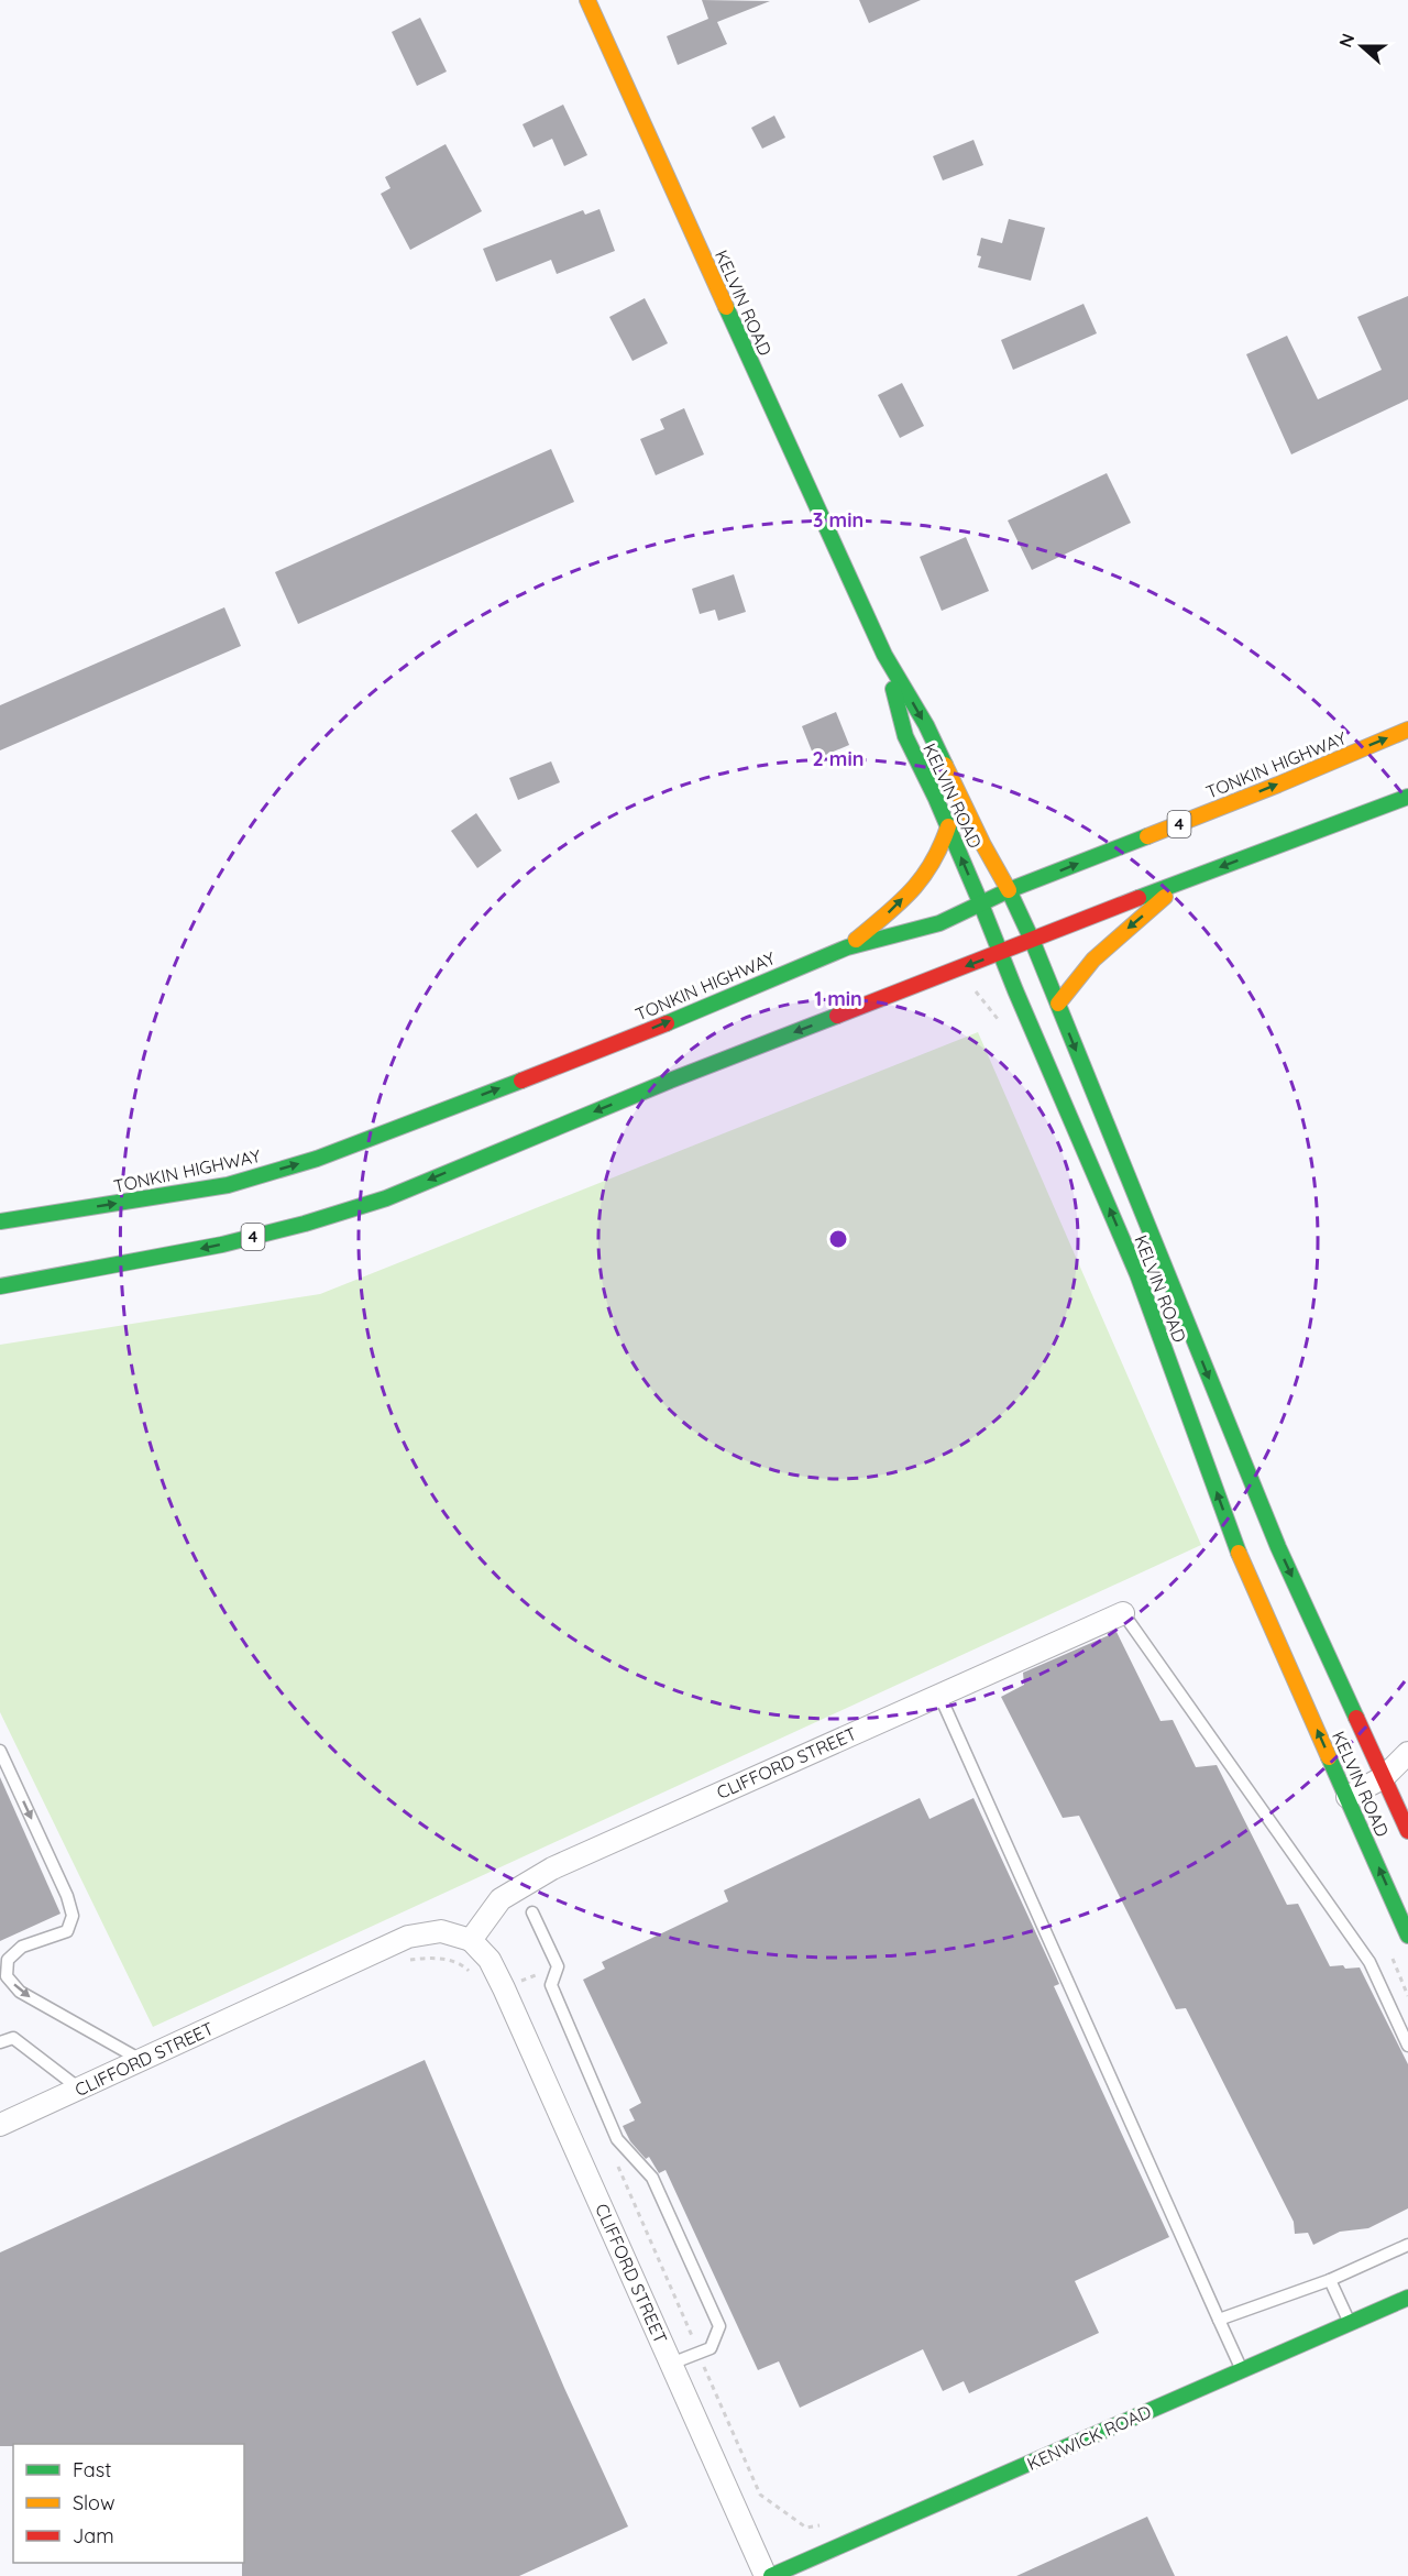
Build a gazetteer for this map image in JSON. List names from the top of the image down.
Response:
{
  "streets": {
    "main road": [
      "KELVIN ROAD",
      "TONKIN HIGHWAY",
      "4",
      "KENWICK ROAD"
    ],
    "street": ["CLIFFORD STREET"]
  },
  "crossings": [
    ["KELVIN ROAD", "TONKIN HIGHWAY"],
    ["KELVIN ROAD", "4"]
  ],
  "legend": ["Fast", "Slow", "Jam"],
  "north": "left",
  "rings": ["3 min", "2 min", "1 min"]
}
